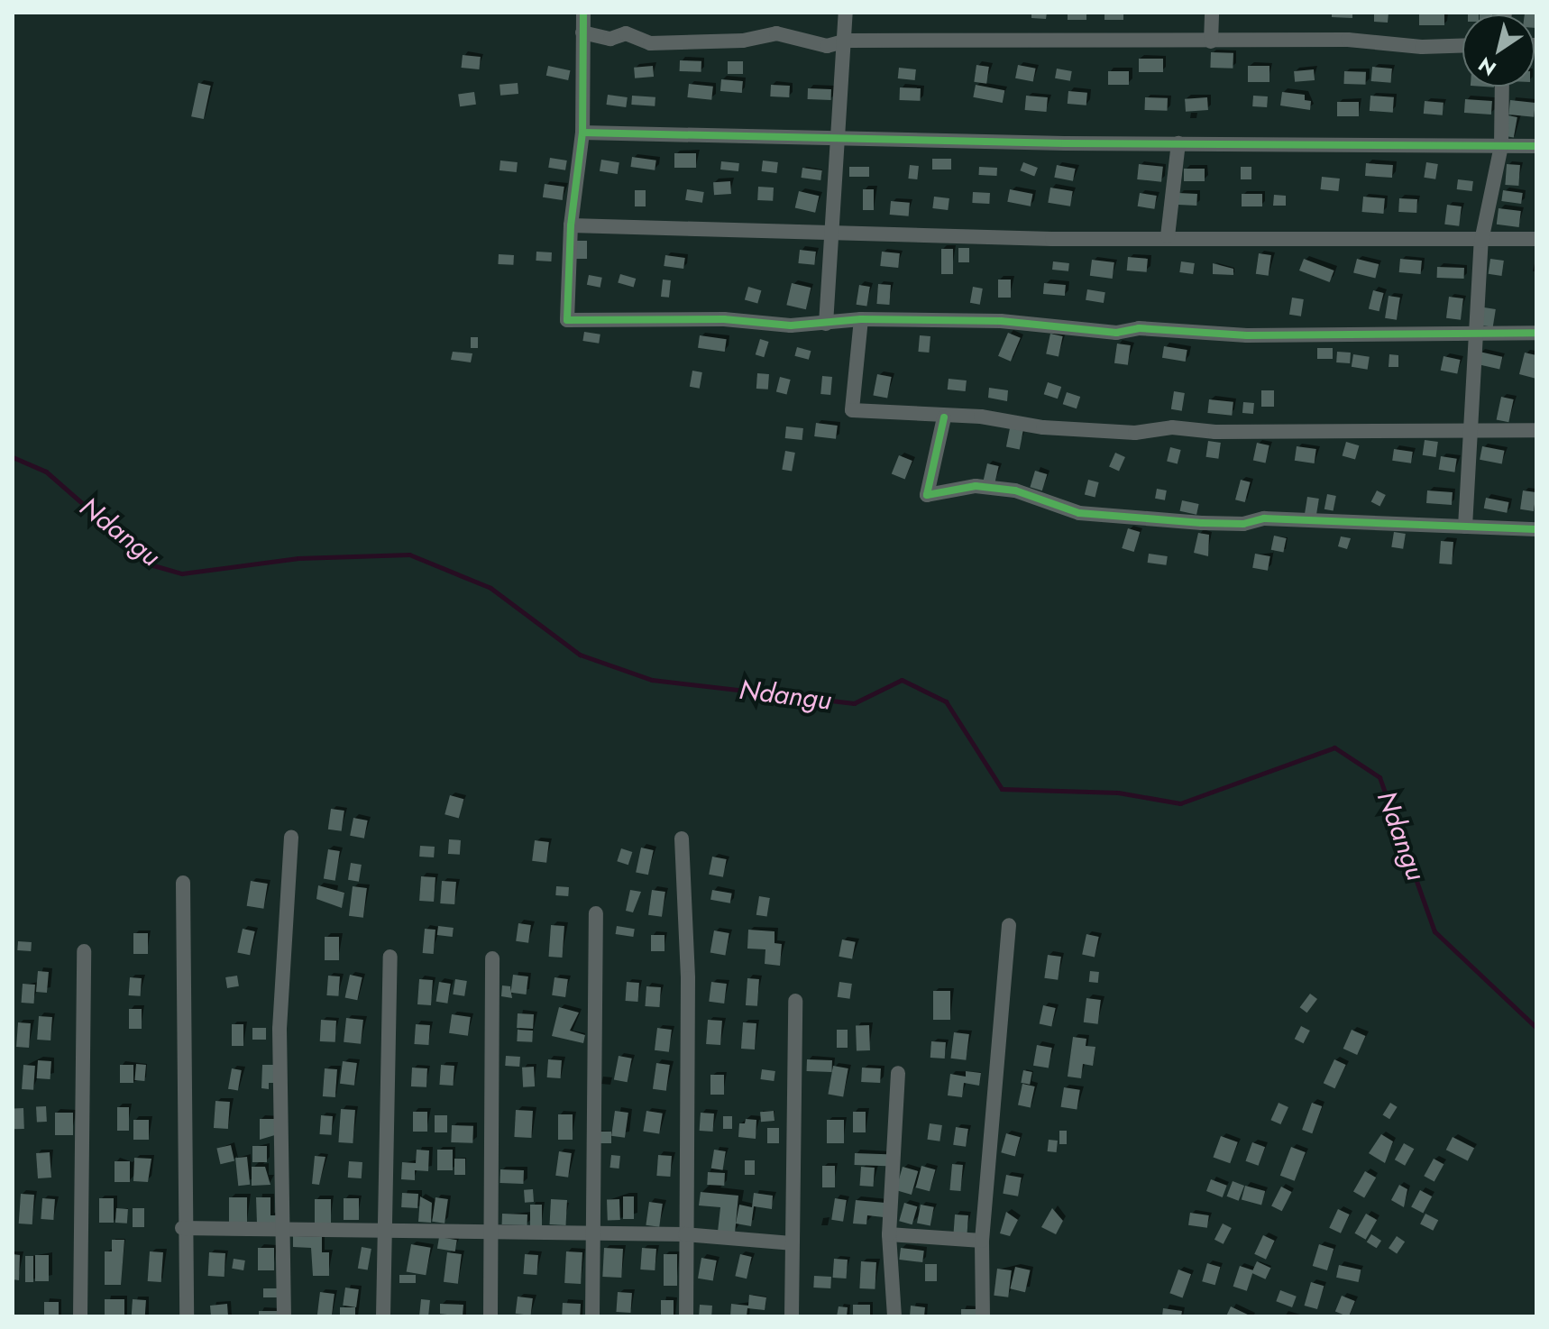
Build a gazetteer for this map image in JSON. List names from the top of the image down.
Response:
{
  "water": ["Ndangu"],
  "north": "bottom left"
}
